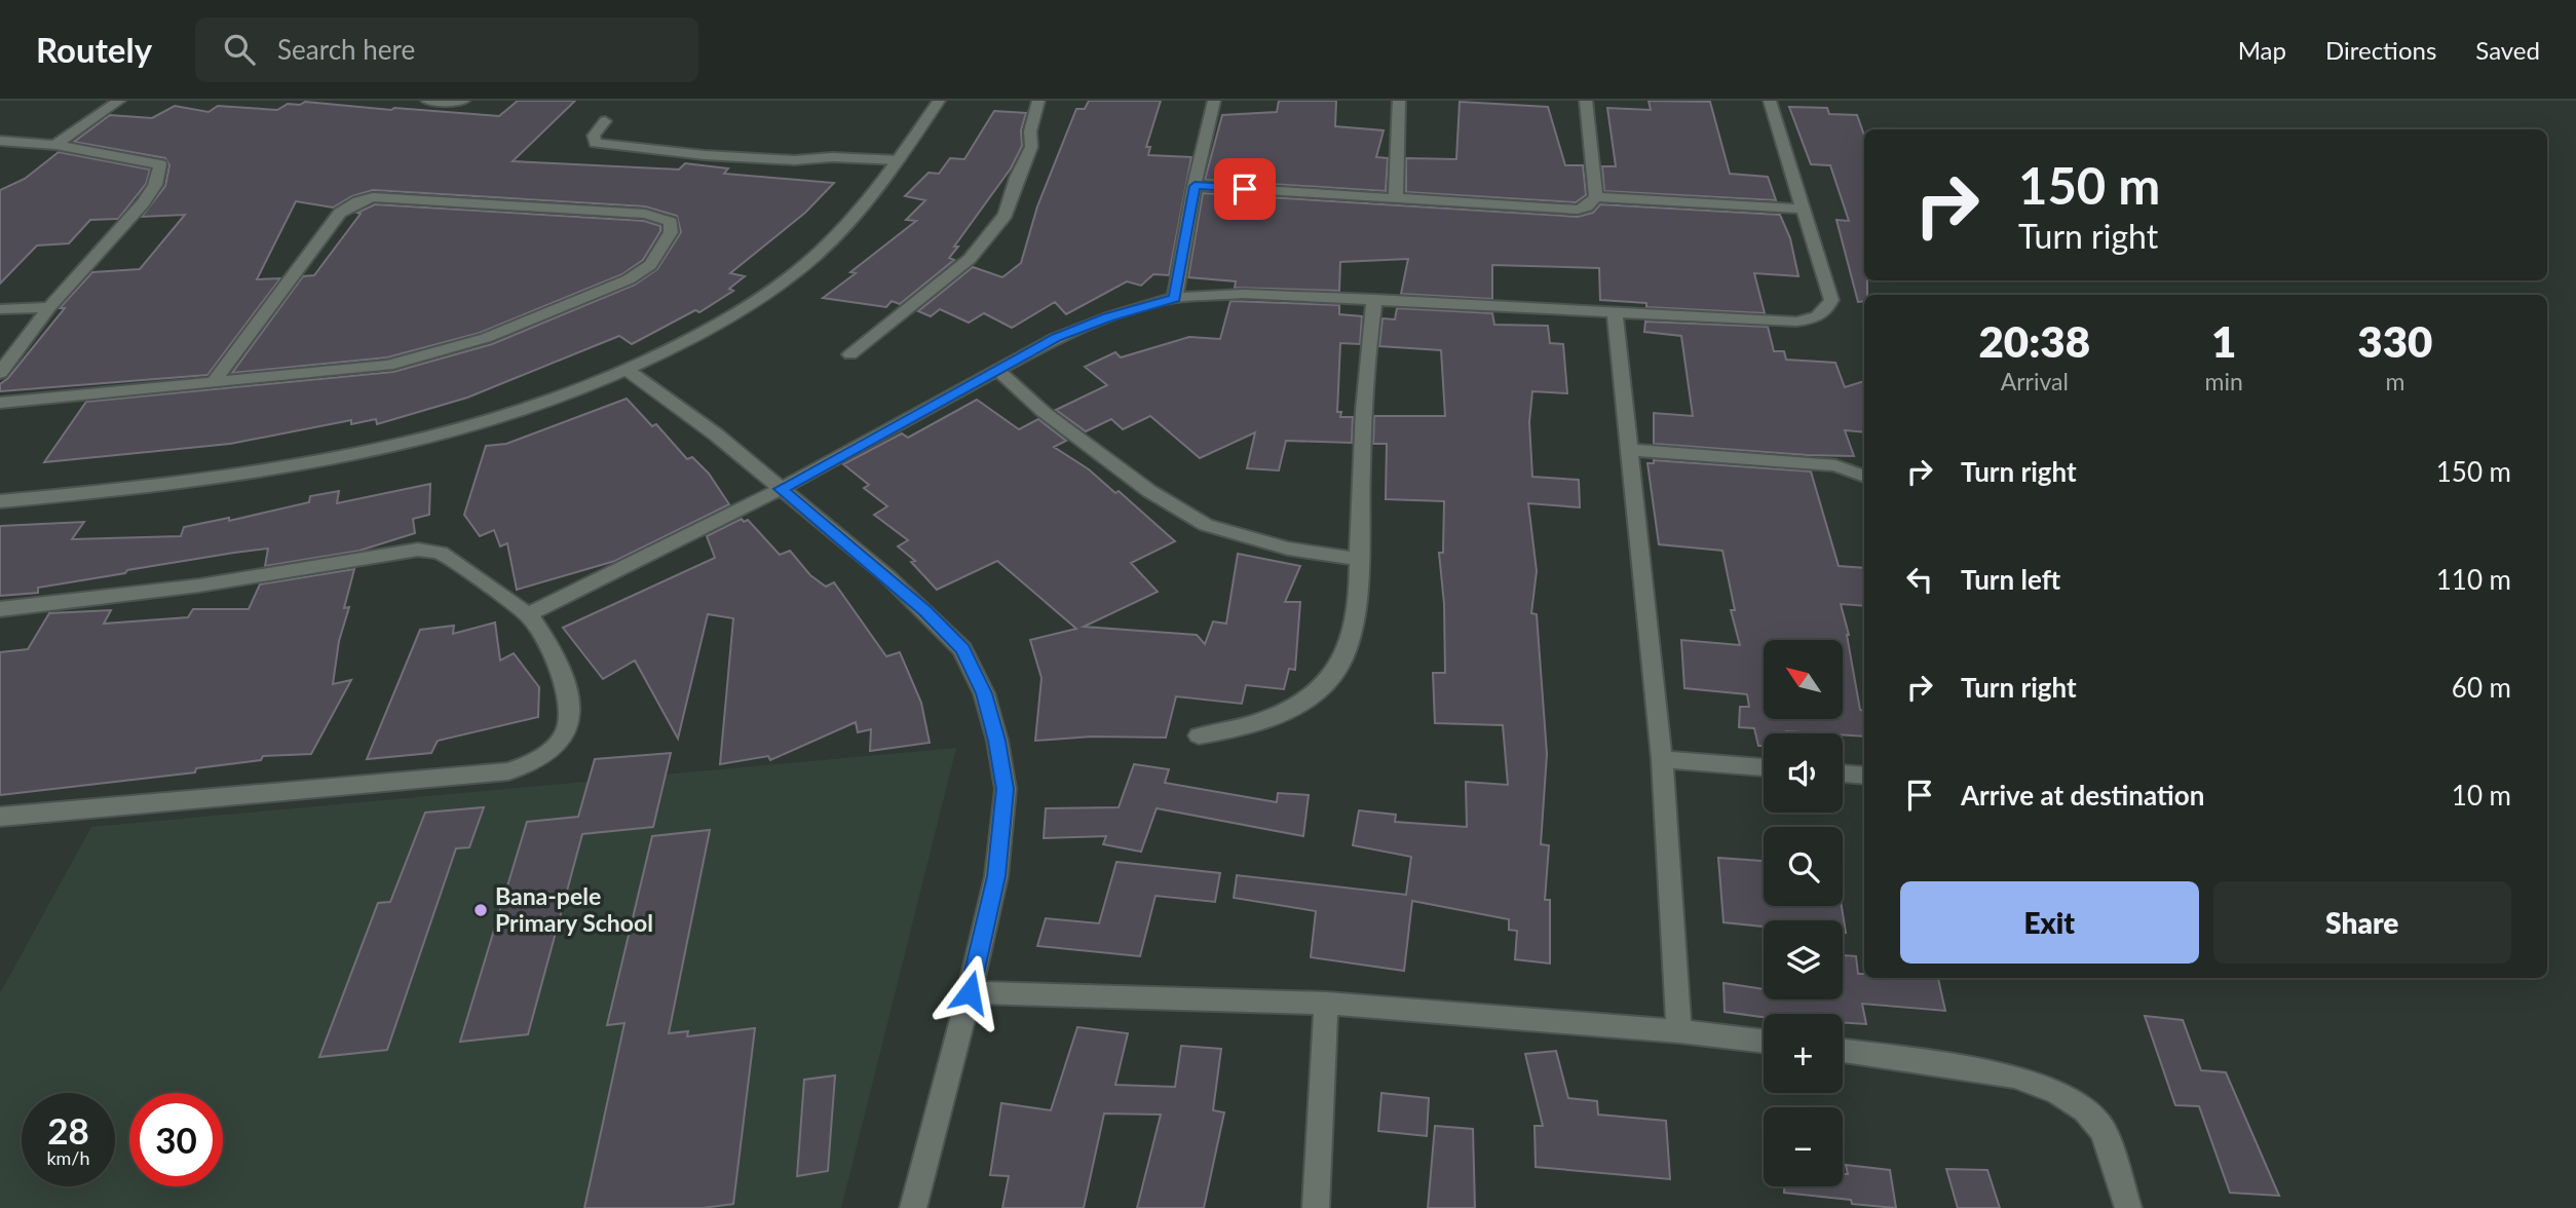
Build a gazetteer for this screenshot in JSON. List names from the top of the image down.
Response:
{
  "places": ["Bana-pele Primary School"],
  "north": "top left",
  "page": {
    "header": "Routely",
    "search": "Search here",
    "nav": ["Map", "Directions", "Saved"],
    "turn": ["150 m", "Turn right"],
    "eta": [
      "20:38",
      "Arrival",
      "1",
      "min",
      "330",
      "m"
    ],
    "list": [
      {
        "name": "Turn right",
        "value": "150 m"
      },
      {
        "name": "Turn left",
        "value": "110 m"
      },
      {
        "name": "Turn right",
        "value": "60 m"
      },
      {
        "name": "Arrive at destination",
        "value": "10 m"
      }
    ],
    "map_buttons": ["+", "−"],
    "buttons": ["Exit", "Share"],
    "speed": "28 km/h",
    "limit": "30"
  }
}
